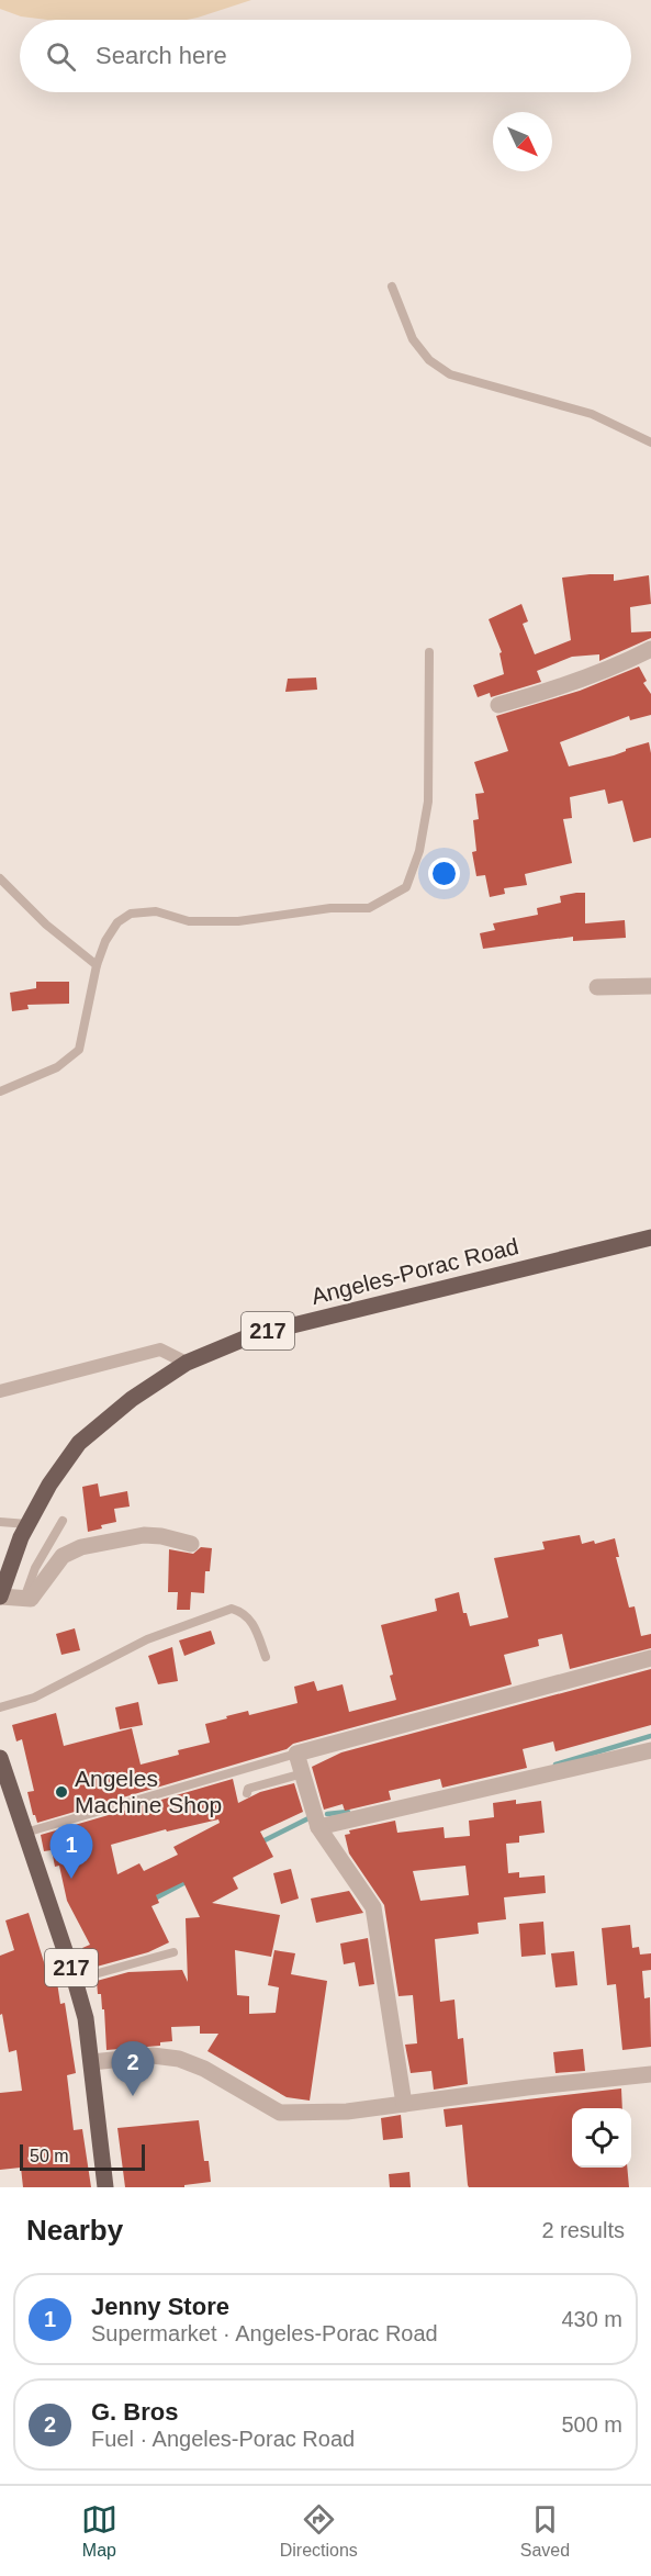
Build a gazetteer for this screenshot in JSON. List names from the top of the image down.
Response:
{
  "streets": {
    "main road": ["Angeles-Porac Road", "217"]
  },
  "places": ["Angeles Machine Shop"],
  "scale_bar": "50 m",
  "north": "bottom right",
  "page": {
    "search": "Search here",
    "pins": ["1", "2"],
    "scale": "50 m",
    "heading": ["Nearby", "2 results"],
    "list": [
      {
        "mark": "1",
        "name": "Jenny Store",
        "note": "Supermarket · Angeles-Porac Road",
        "value": "430 m"
      },
      {
        "mark": "2",
        "name": "G. Bros",
        "note": "Fuel · Angeles-Porac Road",
        "value": "500 m"
      }
    ],
    "nav": ["Map", "Directions", "Saved"]
  }
}
